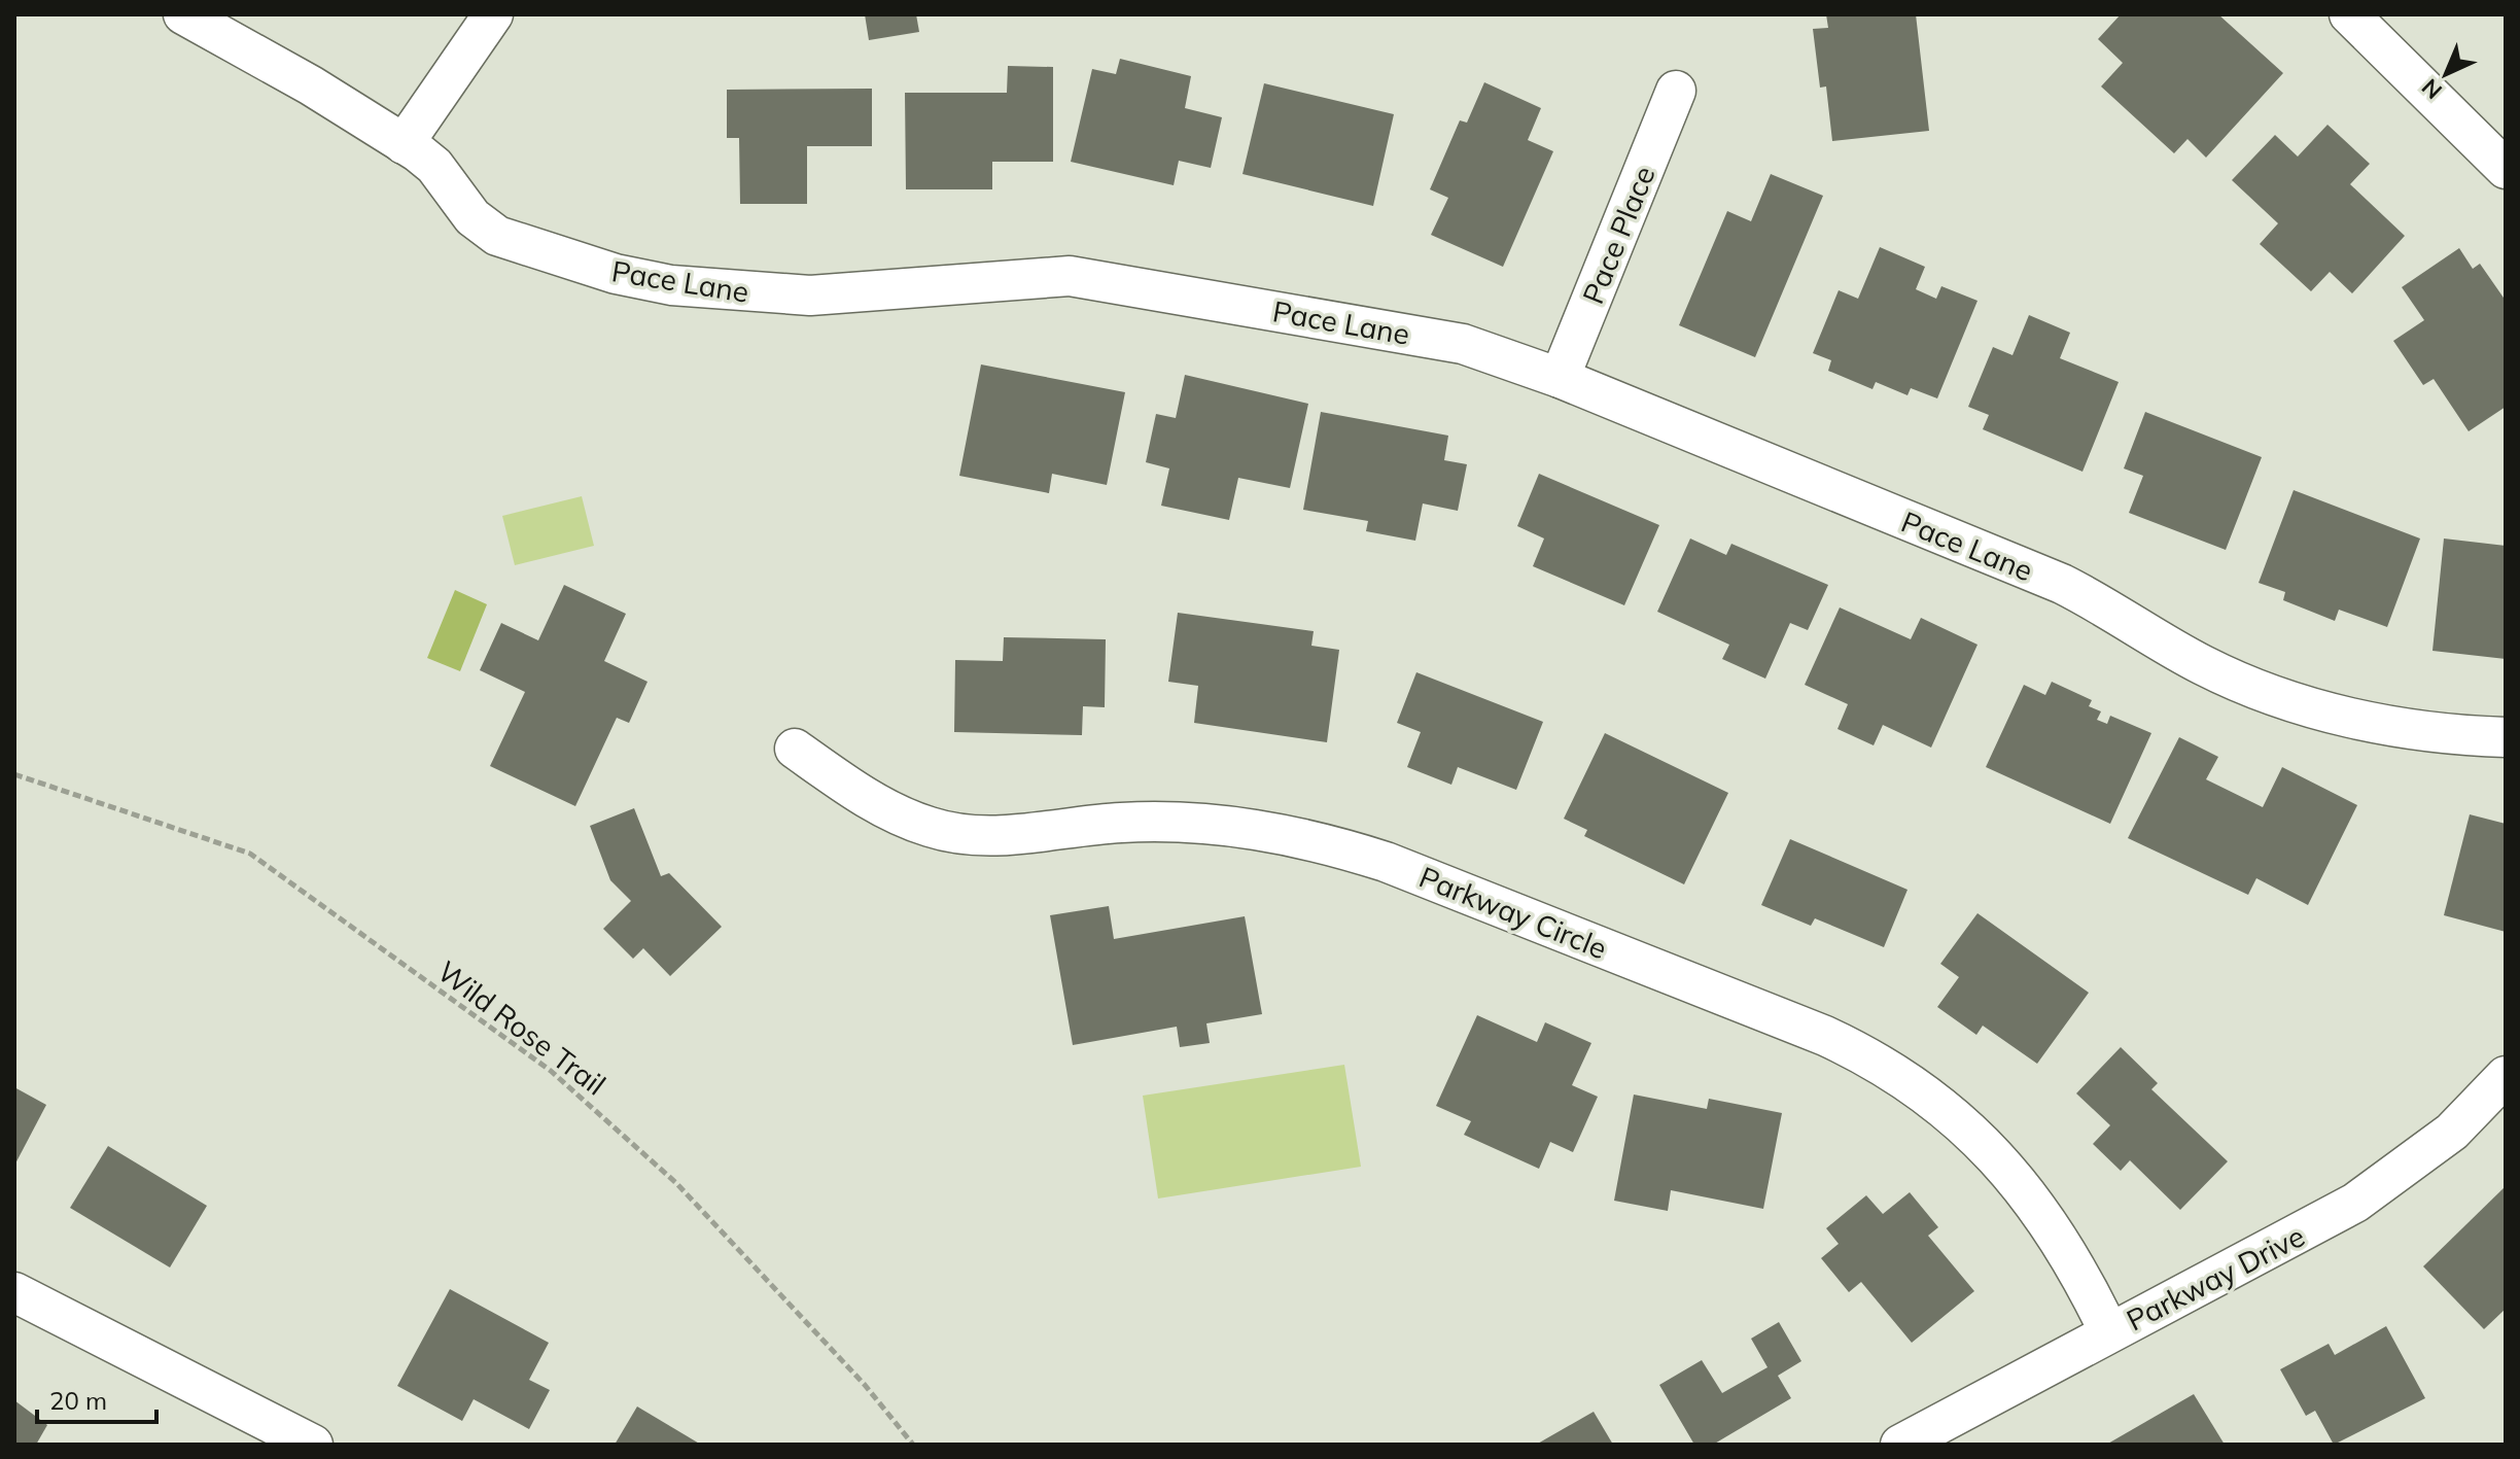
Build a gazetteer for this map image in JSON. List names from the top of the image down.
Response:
{
  "streets": {
    "street": [
      "Pace Place",
      "Pace Lane",
      "Parkway Circle",
      "Parkway Drive"
    ],
    "path": ["Wild Rose Trail"]
  },
  "crossings": [
    ["Pace Place", "Pace Lane"],
    ["Parkway Circle", "Parkway Drive"]
  ],
  "scale_bar": "20 m",
  "north": "bottom left"
}
